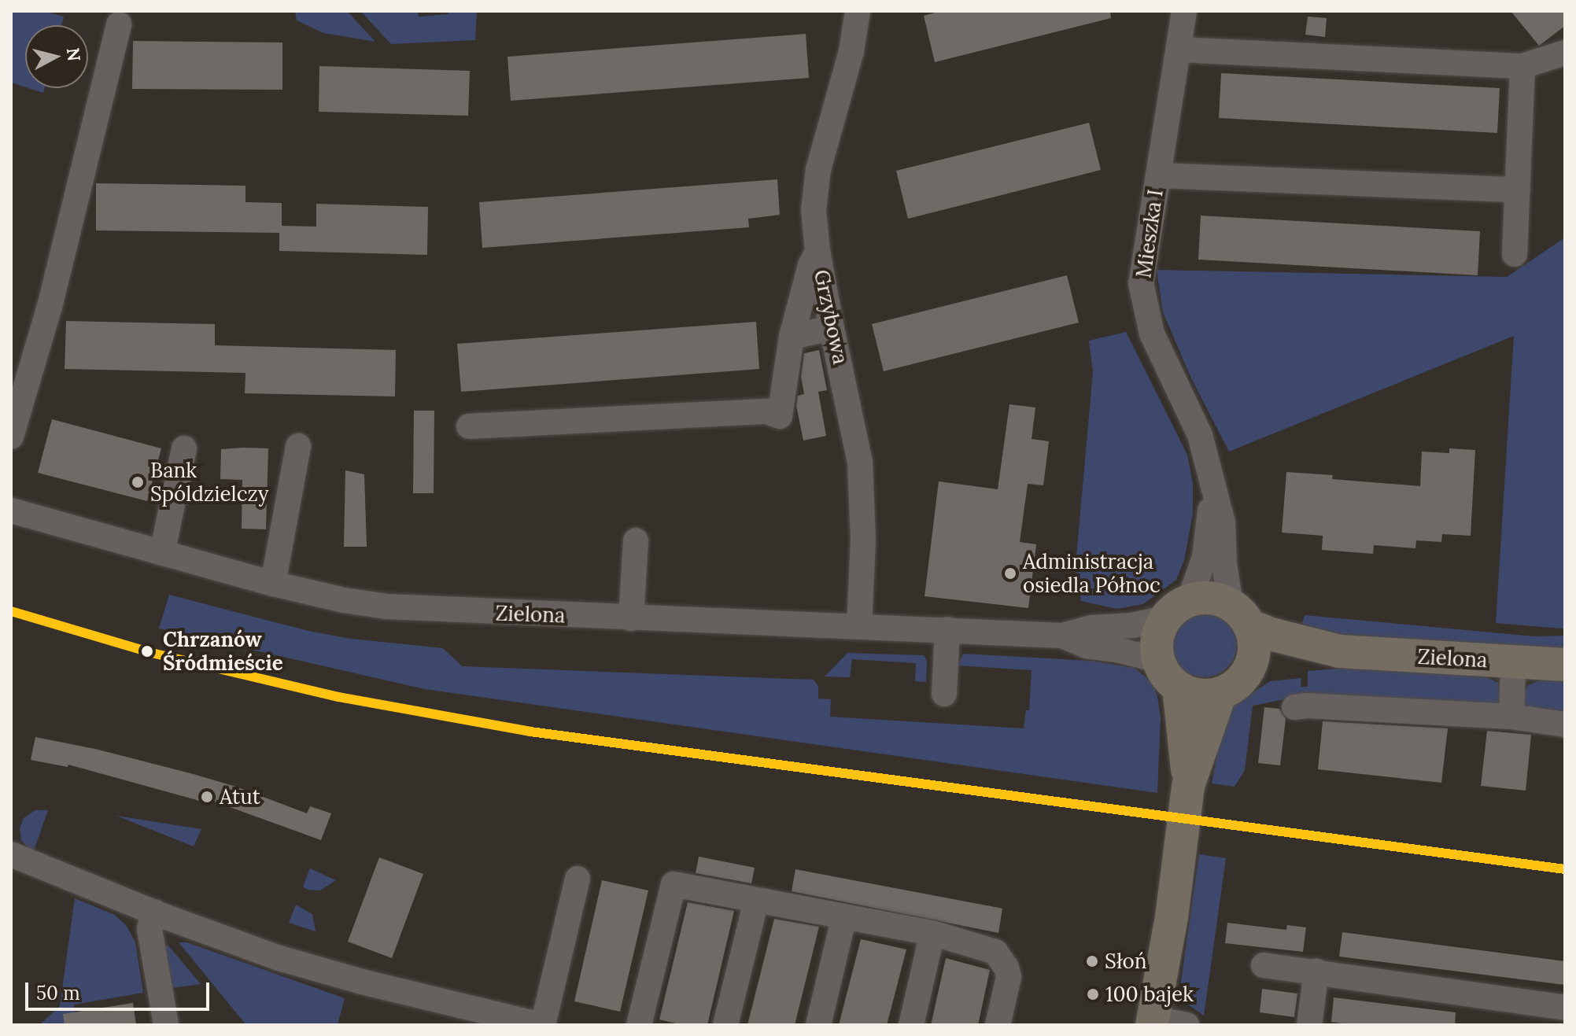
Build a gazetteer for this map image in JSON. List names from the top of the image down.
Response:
{
  "streets": {
    "main road": ["Zielona"],
    "street": ["Mieszka I", "Grzybowa"]
  },
  "crossings": [
    ["Mieszka I", "Zielona"],
    ["Grzybowa", "Zielona"]
  ],
  "places": [
    "Bank Spóldzielczy",
    "Administracja osiedla Północ",
    "Chrzanów Śródmieście",
    "Atut",
    "Słoń",
    "100 bajek"
  ],
  "scale_bar": "50 m",
  "north": "right"
}
